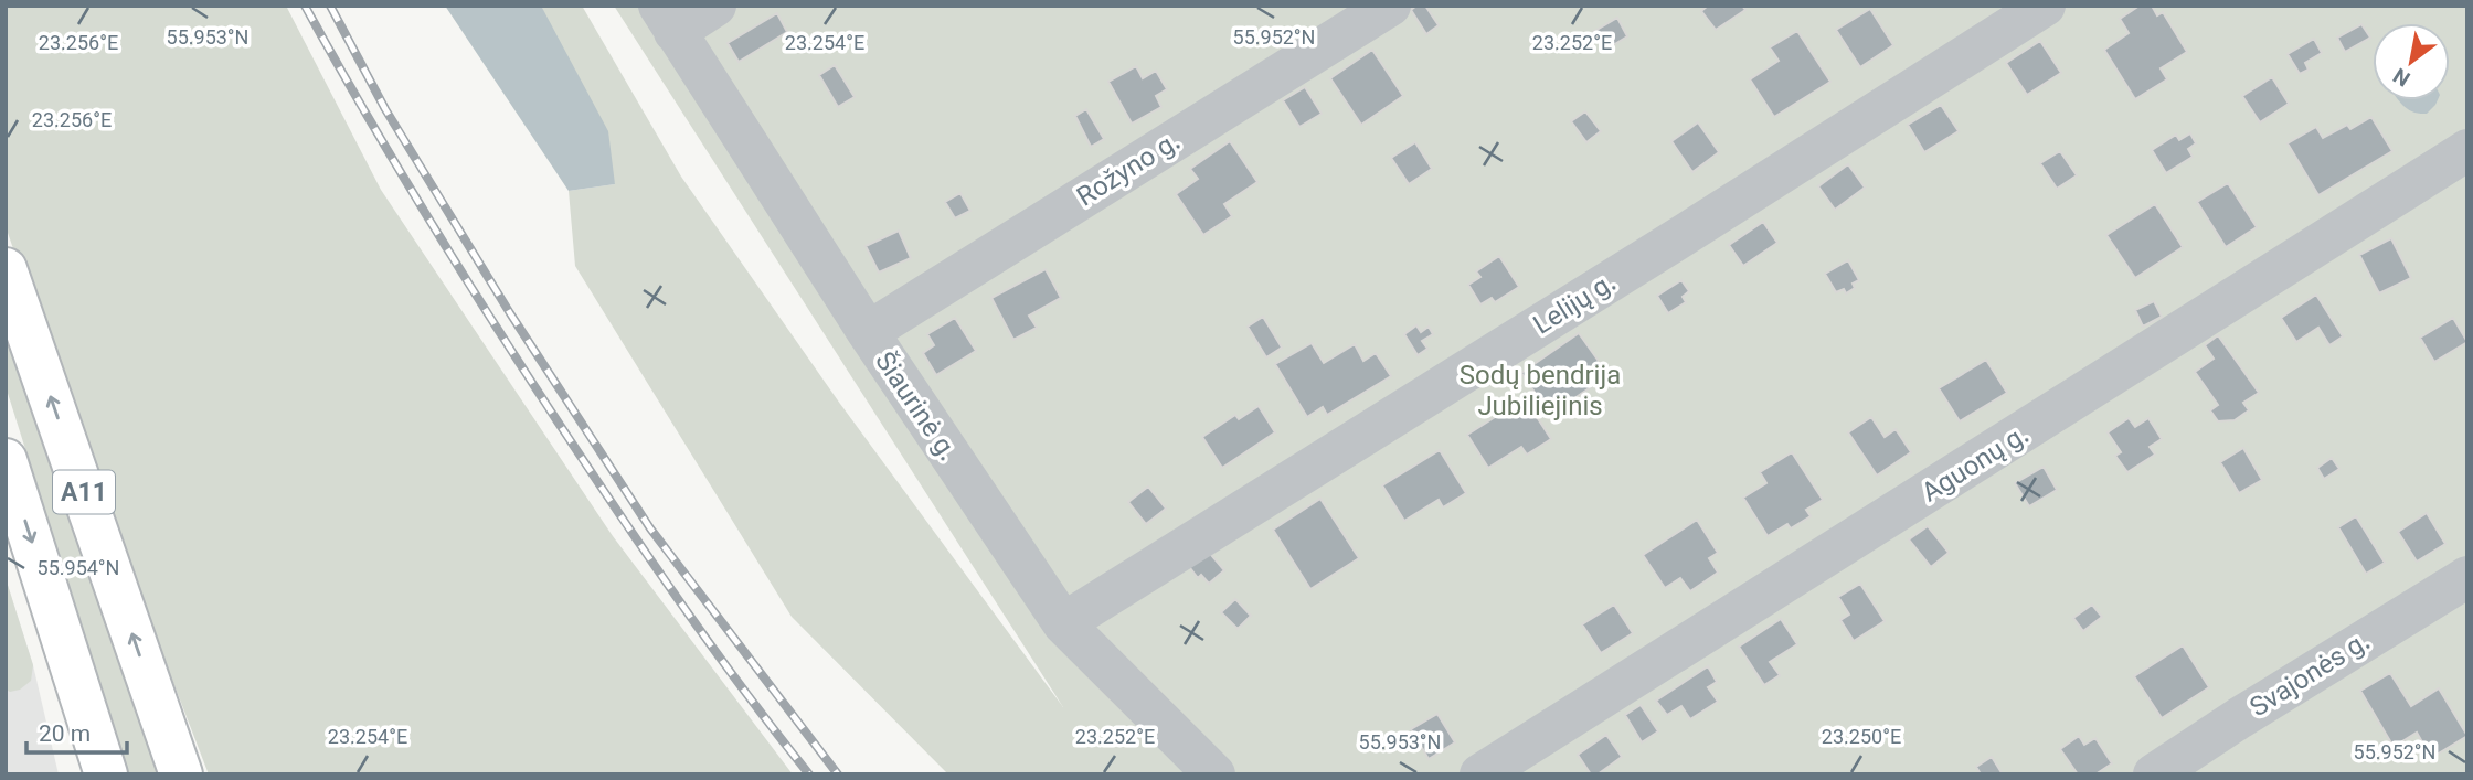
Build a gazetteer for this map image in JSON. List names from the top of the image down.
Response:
{
  "streets": {
    "highway": ["A11"],
    "street": [
      "Rožyno g.",
      "Lelijų g.",
      "Šiaurinė g.",
      "Aguonų g.",
      "Svajonės g."
    ]
  },
  "crossings": [
    ["Rožyno g.", "Šiaurinė g."],
    ["Lelijų g.", "Šiaurinė g."]
  ],
  "parks": ["Sodų bendrija Jubiliejinis"],
  "scale_bar": "20 m",
  "north": "bottom left",
  "coordinates": [
    "55.953°N",
    "55.952°N",
    "23.256°E",
    "23.254°E",
    "23.252°E",
    "55.954°N",
    "23.250°E"
  ]
}
